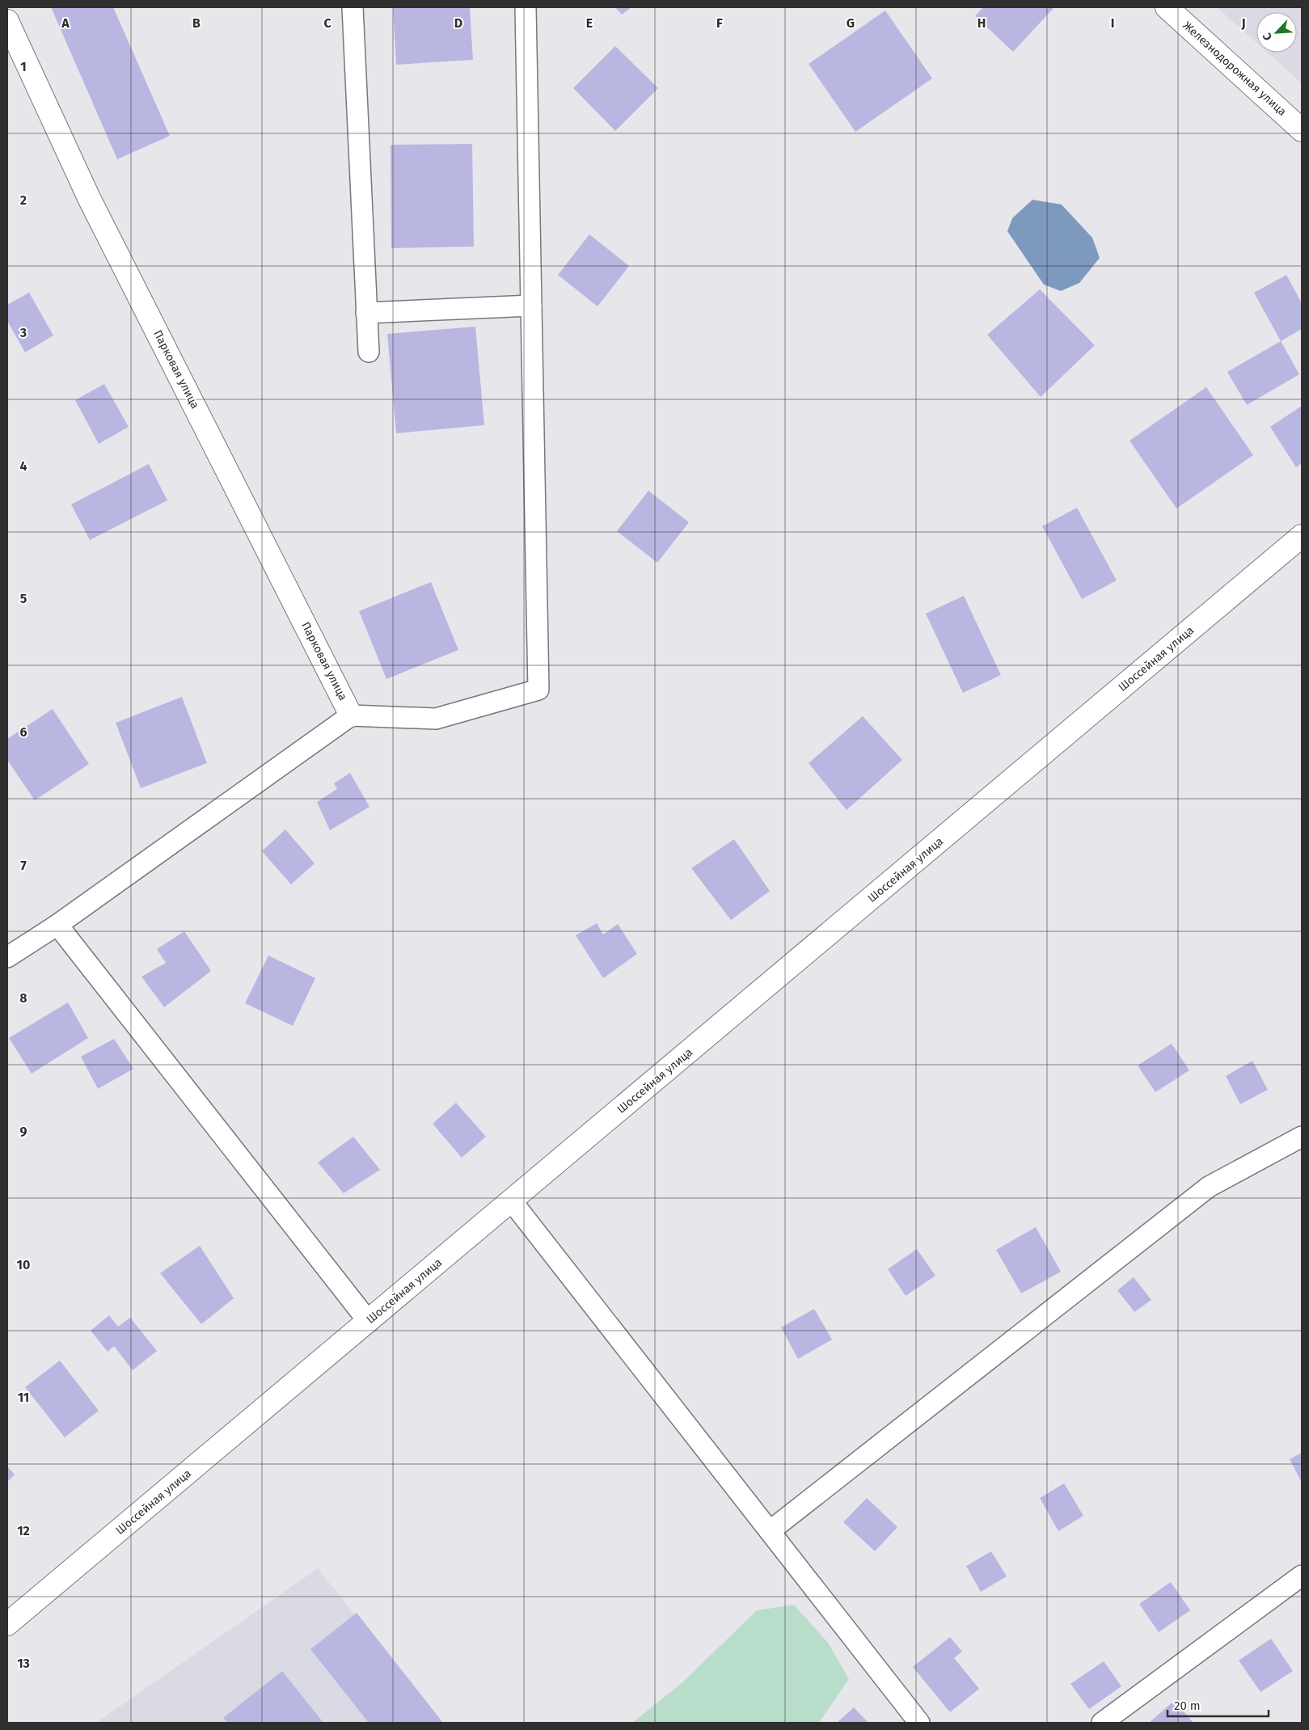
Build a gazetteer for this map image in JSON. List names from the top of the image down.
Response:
{
  "streets": {
    "street": ["Железнодорожная улица", "Парковая улица", "Шоссейная улица"]
  },
  "scale_bar": "20 m",
  "north": "bottom left",
  "grid": {
    "columns": [
      "A",
      "B",
      "C",
      "D",
      "E",
      "F",
      "G",
      "H",
      "I",
      "J"
    ],
    "rows": [
      "1",
      "2",
      "3",
      "4",
      "5",
      "6",
      "7",
      "8",
      "9",
      "10",
      "11",
      "12",
      "13"
    ]
  }
}
